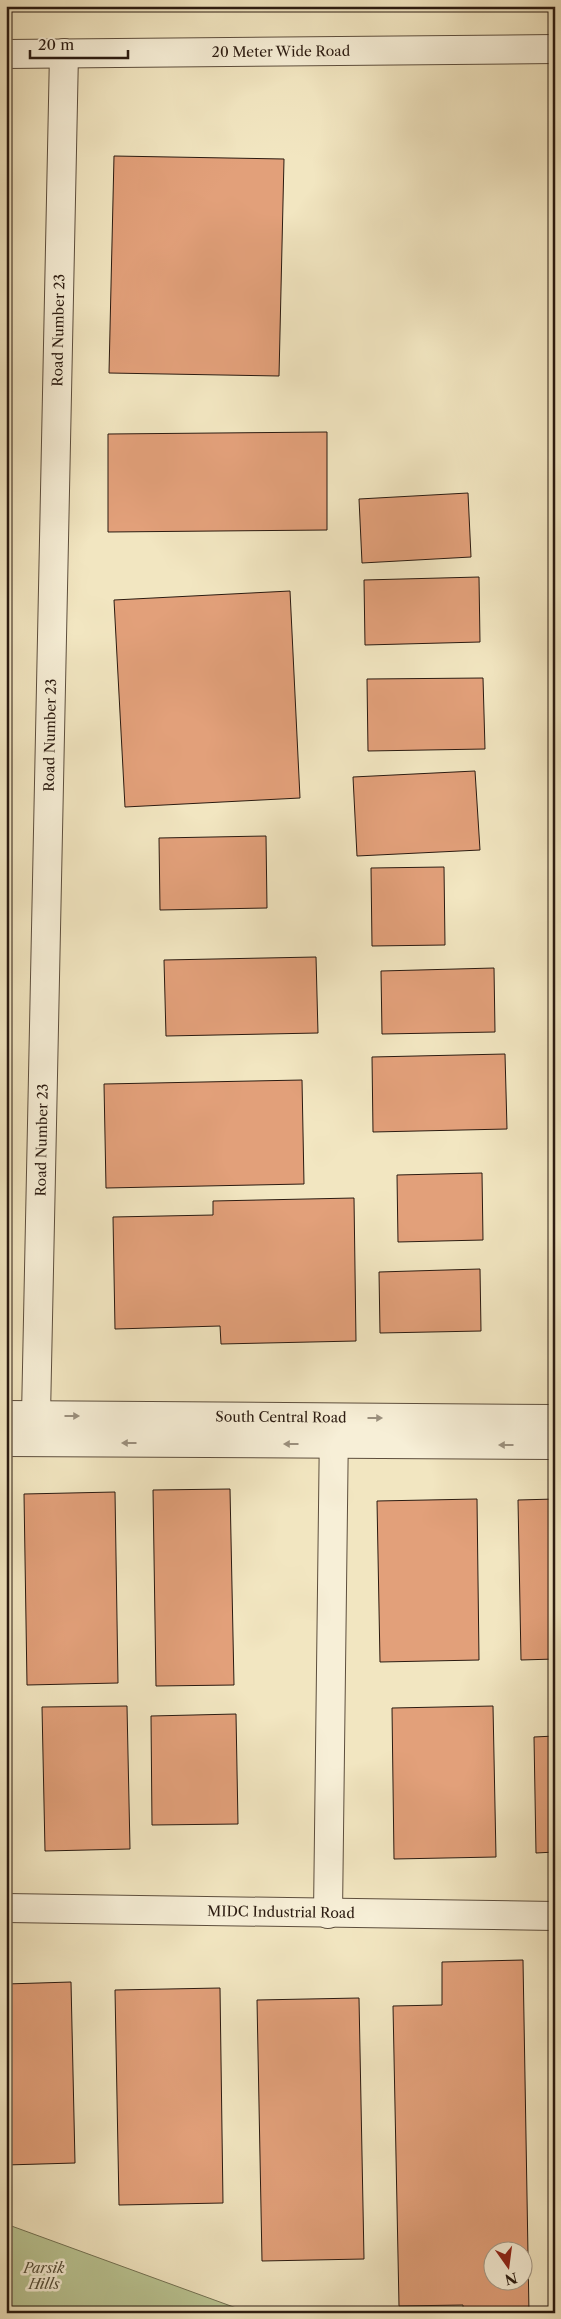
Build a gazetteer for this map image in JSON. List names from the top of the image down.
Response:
{
  "streets": {
    "street": [
      "20 Meter Wide Road",
      "Road Number 23",
      "South Central Road",
      "MIDC Industrial Road"
    ]
  },
  "crossings": [
    ["20 Meter Wide Road", "Road Number 23"],
    ["Road Number 23", "South Central Road"]
  ],
  "parks": ["Parsik Hills"],
  "scale_bar": "20 m",
  "north": "bottom"
}
